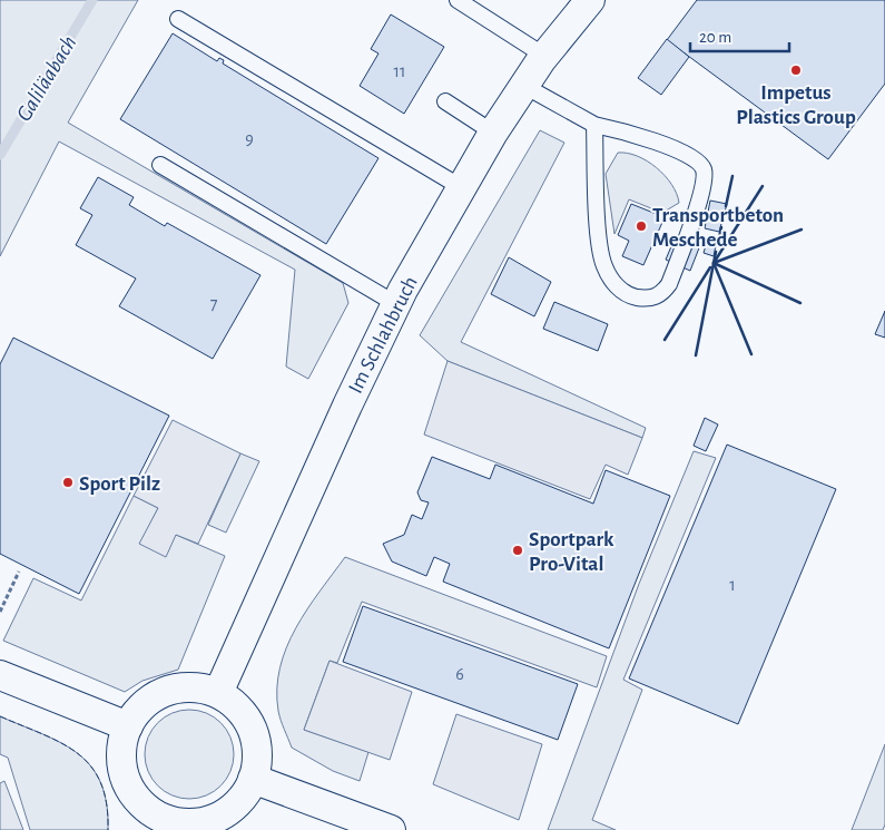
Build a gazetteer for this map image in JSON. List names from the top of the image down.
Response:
{
  "streets": {
    "street": ["Im Schlahbruch"]
  },
  "water": ["Galiläabach"],
  "places": [
    "Impetus Plastics Group",
    "Transportbeton Meschede",
    "Sport Pilz",
    "Sportpark Pro-Vital"
  ],
  "house_numbers": [
    "11",
    "9",
    "7",
    "1",
    "6"
  ],
  "scale_bar": "20 m"
}
